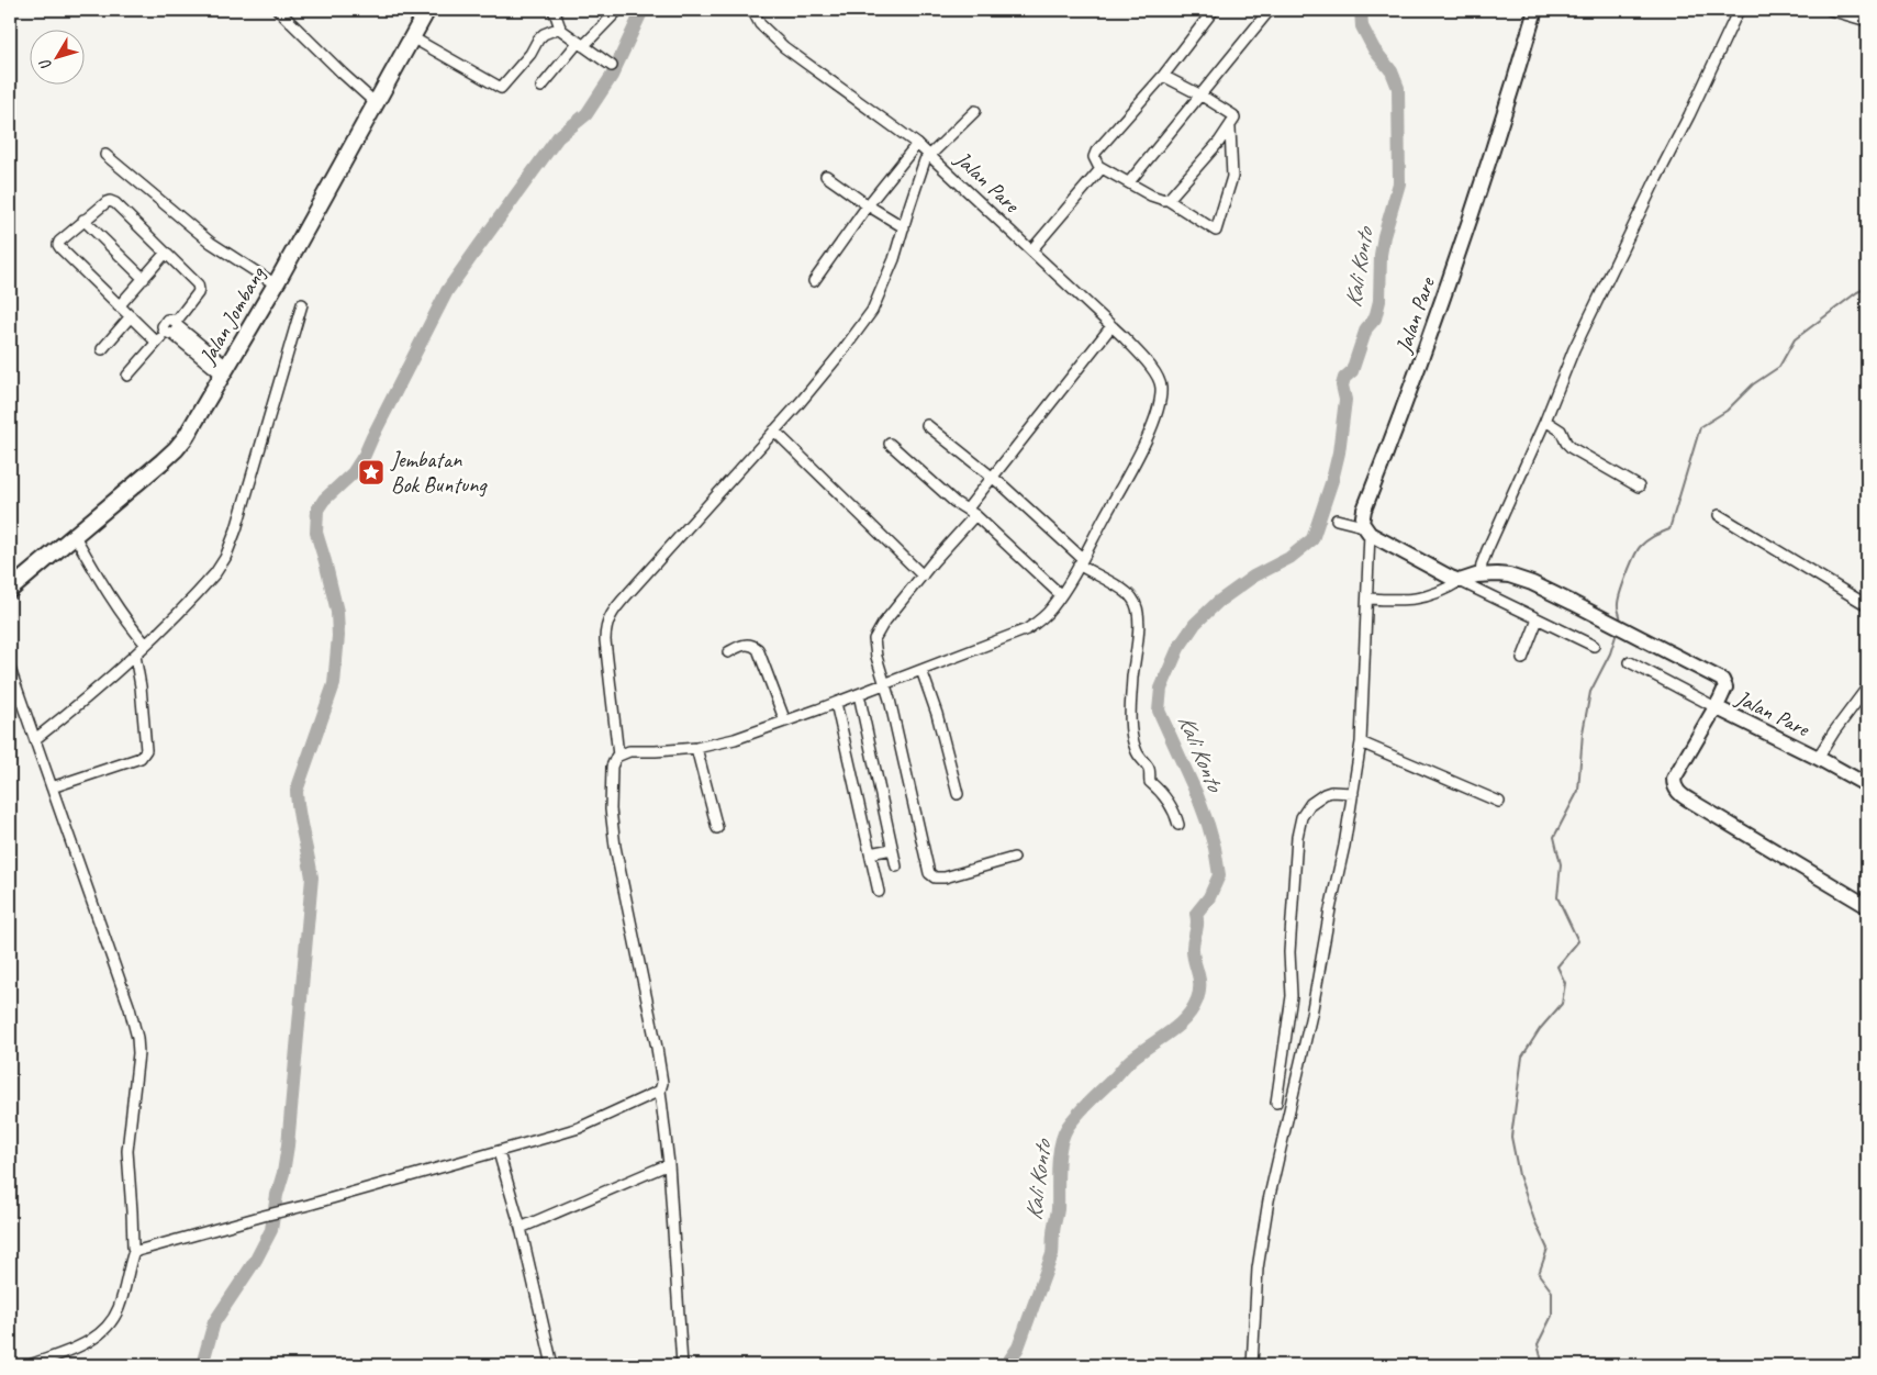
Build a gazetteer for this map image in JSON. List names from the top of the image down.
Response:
{
  "streets": {
    "main road": ["Jalan Jombang"],
    "street": ["Jalan Pare"]
  },
  "water": ["Kali Konto"],
  "places": {
    "place": ["Jembatan Bok Buntung"]
  },
  "north": "bottom left"
}
